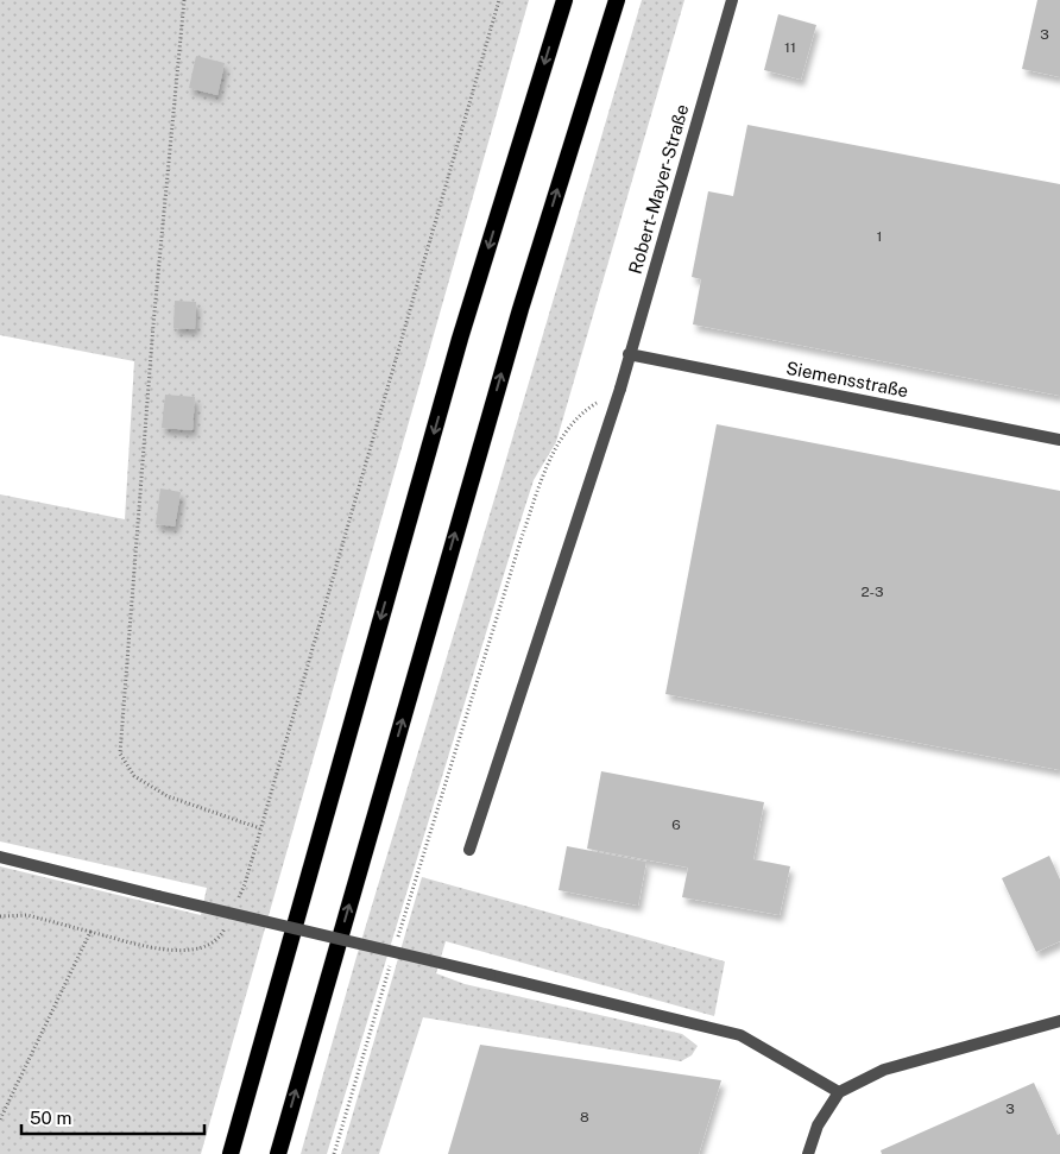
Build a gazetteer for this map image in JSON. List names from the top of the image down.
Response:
{
  "streets": {
    "street": ["Robert-Mayer-Straße", "Siemensstraße"]
  },
  "crossings": [
    ["Robert-Mayer-Straße", "Siemensstraße"]
  ],
  "house_numbers": [
    "3",
    "11",
    "1",
    "2-3",
    "6",
    "3",
    "8"
  ],
  "scale_bar": "50 m"
}
